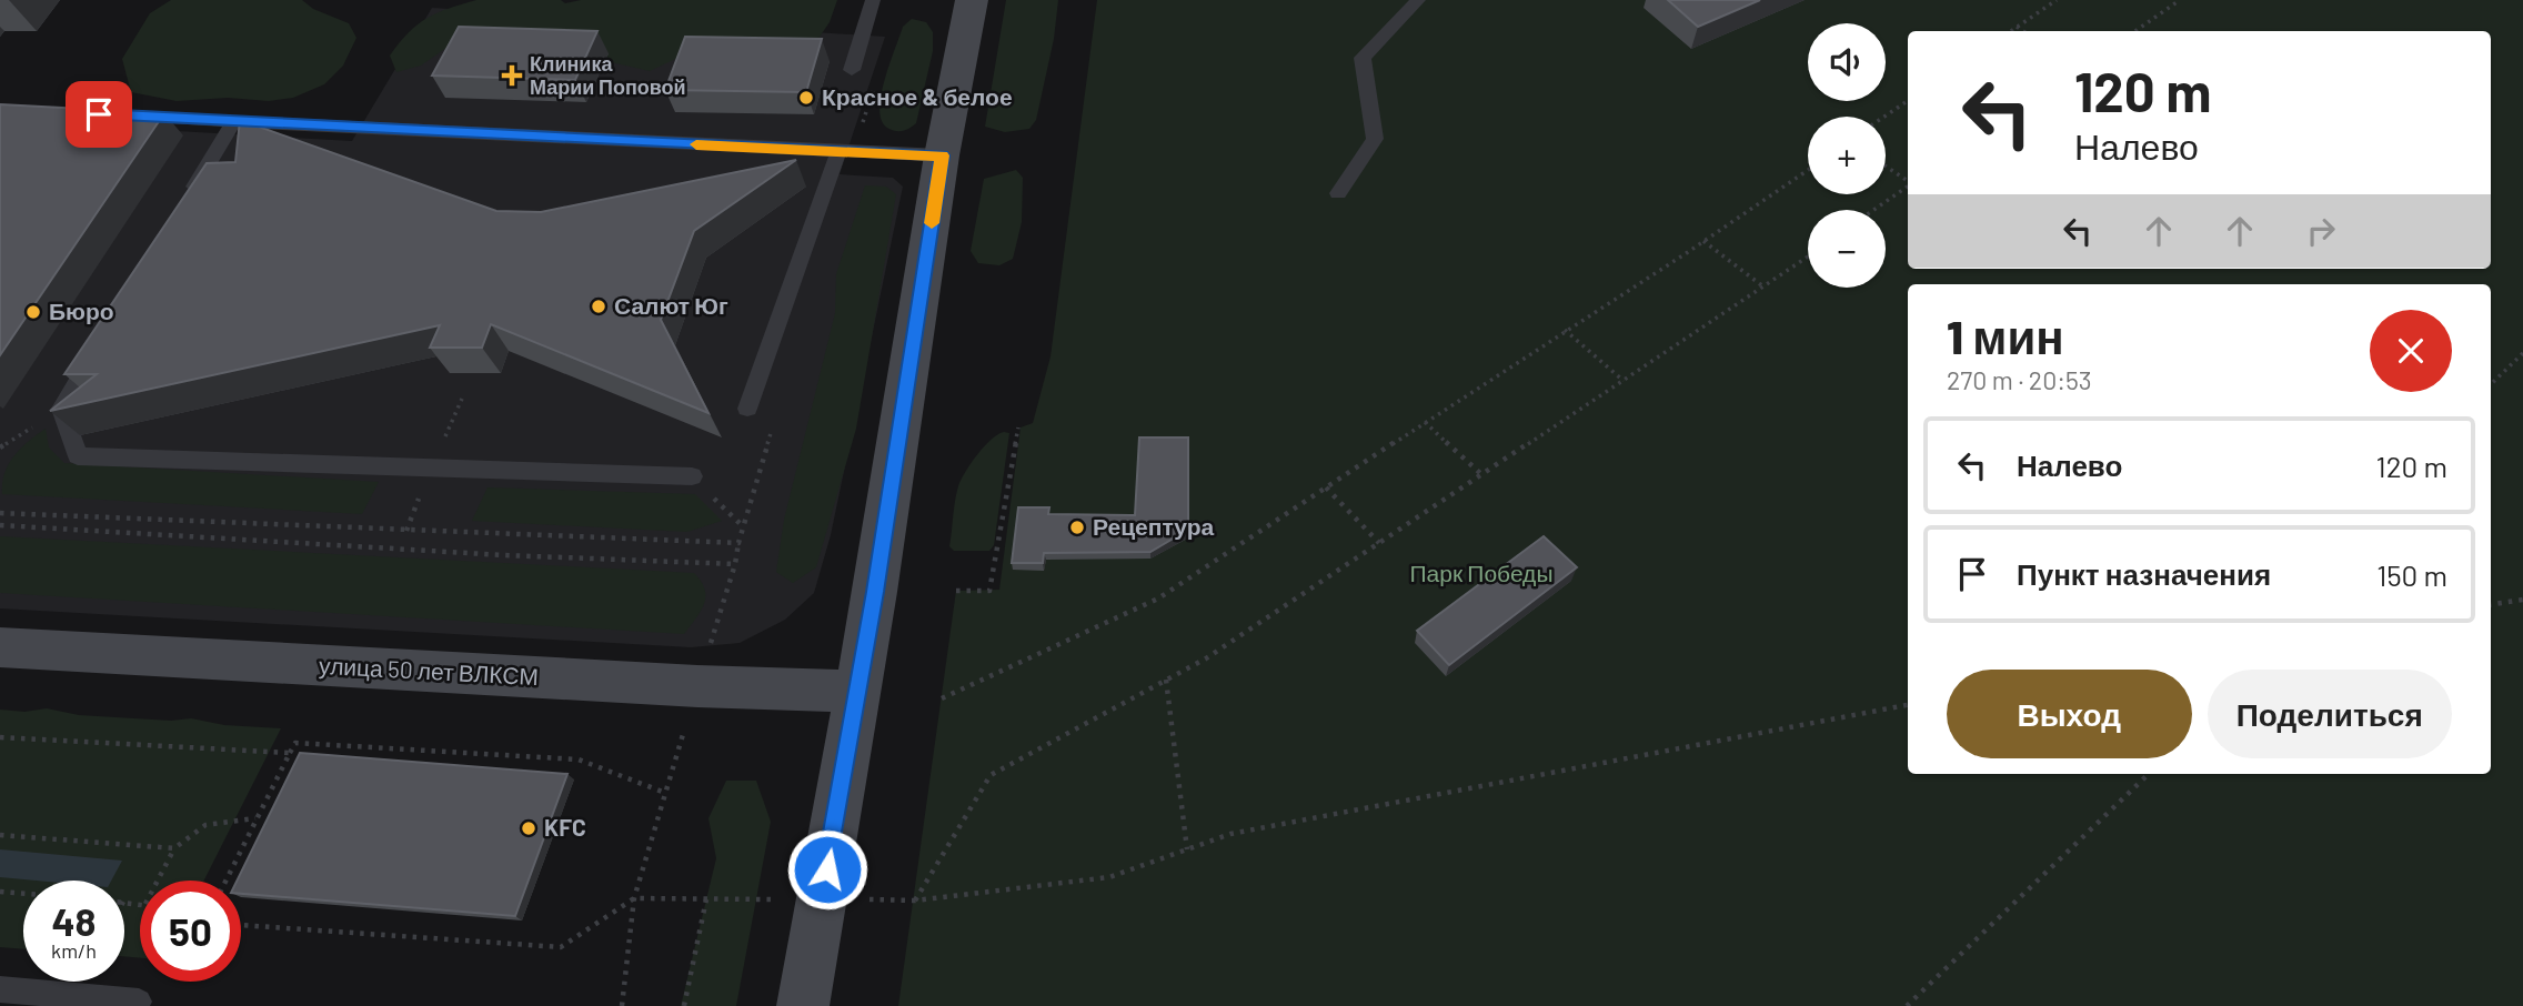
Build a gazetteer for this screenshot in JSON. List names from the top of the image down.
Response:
{
  "streets": {
    "main road": ["улица 50 лет ВЛКСМ"]
  },
  "parks": ["Парк Победы"],
  "places": {
    "health": ["Клиника Марии Поповой"],
    "other": [
      "Красное & белое",
      "Салют Юг",
      "Бюро",
      "Рецептура",
      "KFC"
    ]
  },
  "page": {
    "map_buttons": ["+", "−"],
    "turn": ["120 m", "Налево"],
    "heading": ["1 мин", "270 m · 20:53"],
    "list": [
      {
        "name": "Налево",
        "value": "120 m"
      },
      {
        "name": "Пункт назначения",
        "value": "150 m"
      }
    ],
    "buttons": ["Выход", "Поделиться"],
    "speed": "48 km/h",
    "limit": "50"
  }
}
